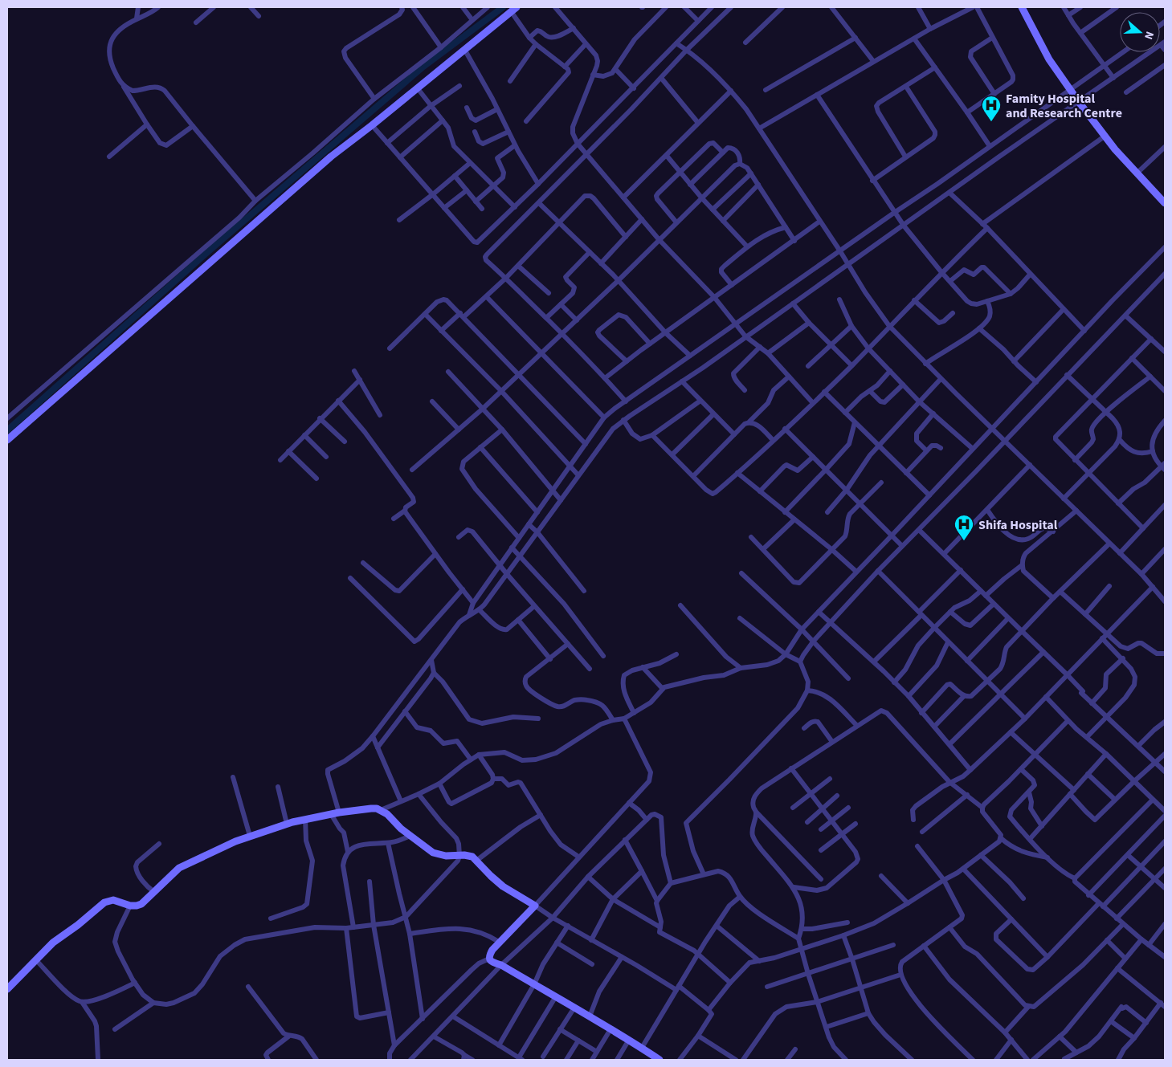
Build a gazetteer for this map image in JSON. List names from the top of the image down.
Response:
{
  "places": {
    "hospital": ["Famity Hospital and Research Centre", "Shifa Hospital"]
  },
  "north": "right"
}
